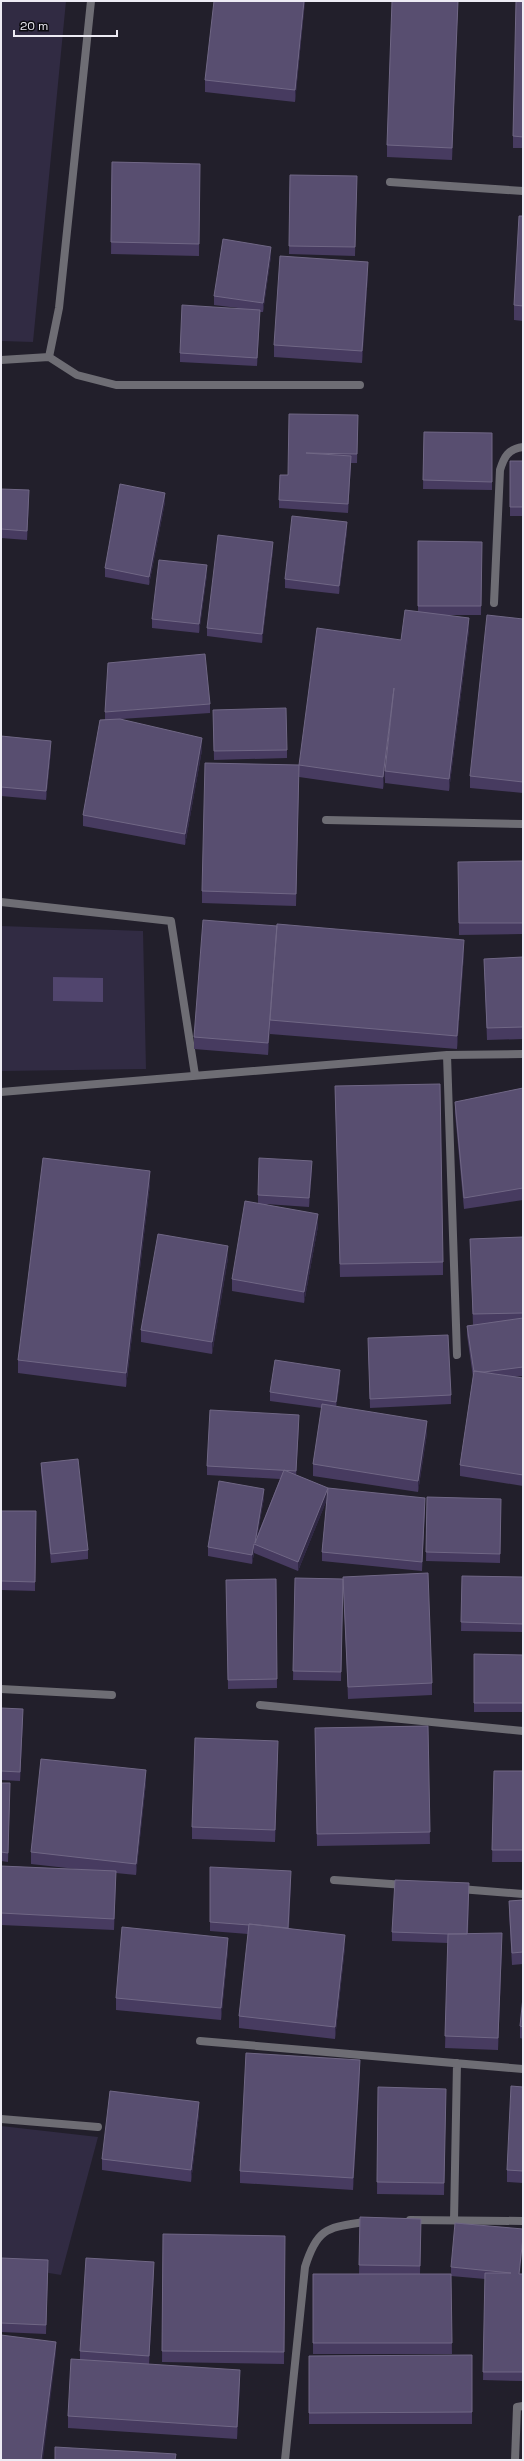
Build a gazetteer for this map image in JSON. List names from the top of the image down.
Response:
{
  "scale_bar": "20 m"
}
